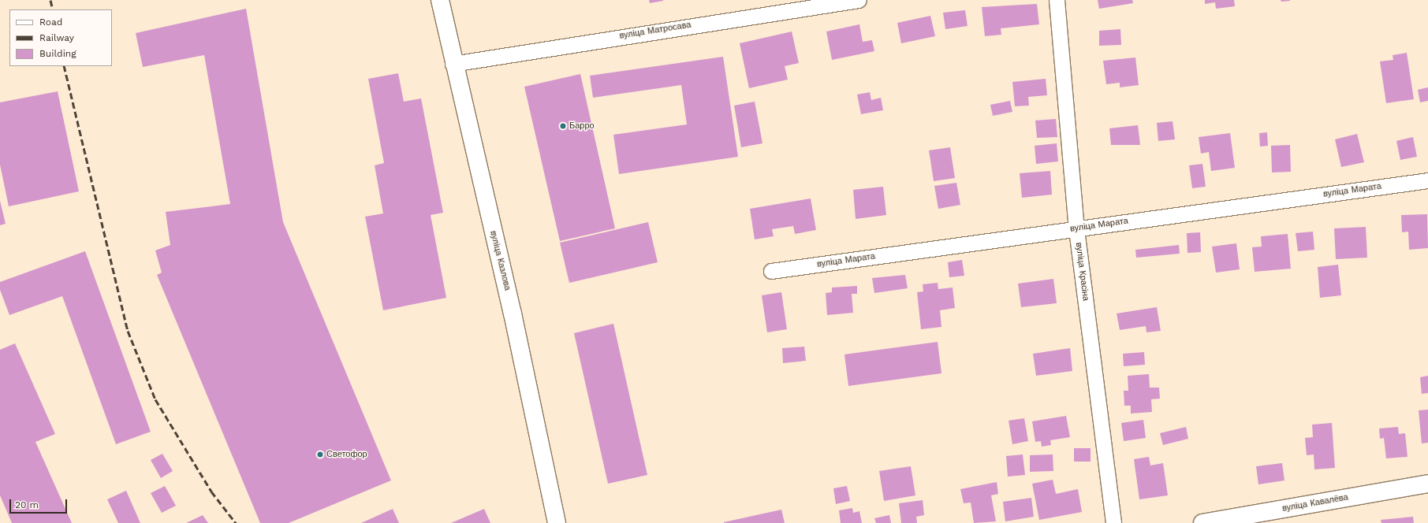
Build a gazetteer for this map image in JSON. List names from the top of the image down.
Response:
{
  "streets": {
    "main road": ["вуліца Казлова", "вуліца Кавалёва"],
    "street": ["вуліца Матросава", "вуліца Марата", "вуліца Красіна"]
  },
  "crossings": [
    ["вуліца Матросава", "вуліца Казлова"],
    ["вуліца Марата", "вуліца Красіна"]
  ],
  "places": ["Барро", "Светофор"],
  "legend": ["Road", "Railway", "Building"],
  "scale_bar": "20 m"
}
